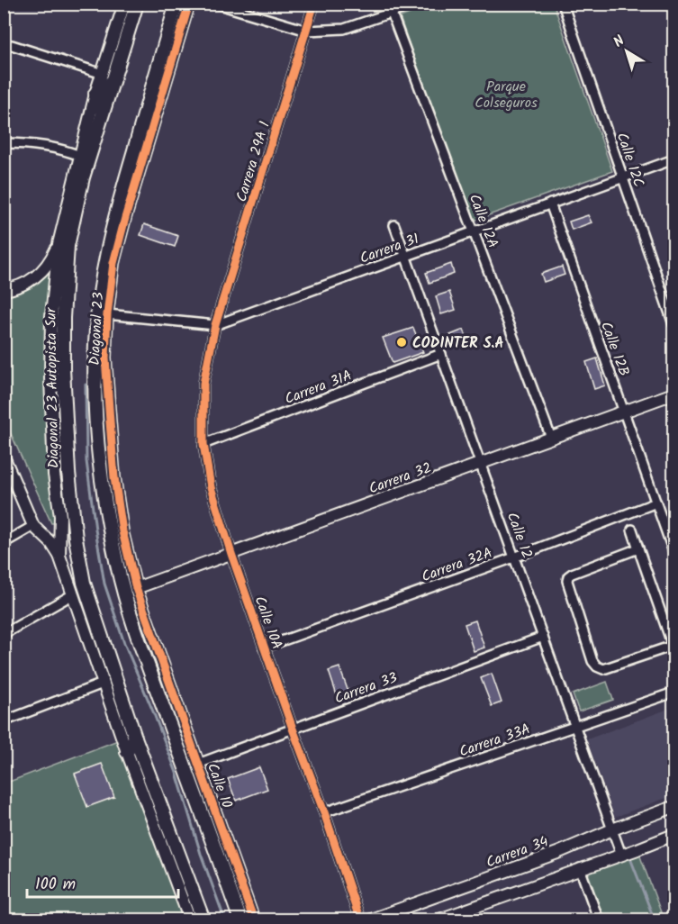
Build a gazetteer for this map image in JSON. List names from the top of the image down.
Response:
{
  "streets": {
    "main road": ["Diagonal 23 Autopista Sur", "Calle 10"],
    "street": [
      "Calle 12C",
      "Carrera 29A 1",
      "Calle 12A",
      "Carrera 31",
      "Diagonal 23",
      "Calle 12B",
      "Carrera 31A",
      "Carrera 32",
      "Calle 12",
      "Carrera 32A",
      "Calle 10A",
      "Carrera 33",
      "Carrera 33A",
      "Carrera 34"
    ]
  },
  "crossings": [
    ["Calle 12C", "Carrera 31"],
    ["Carrera 29A 1", "Carrera 31"],
    ["Carrera 29A 1", "Calle 10A"],
    ["Calle 12A", "Carrera 31"],
    ["Calle 12A", "Carrera 32"],
    ["Carrera 31", "Diagonal 23"],
    ["Carrera 31", "Calle 12B"],
    ["Carrera 31", "Calle 12"],
    ["Carrera 31", "Calle 10A"],
    ["Diagonal 23", "Carrera 32"],
    ["Diagonal 23", "Calle 10"],
    ["Calle 12B", "Carrera 32"],
    ["Calle 12B", "Carrera 32A"],
    ["Carrera 31A", "Calle 12"],
    ["Carrera 31A", "Calle 10A"],
    ["Carrera 32", "Calle 12"],
    ["Carrera 32", "Calle 10A"],
    ["Calle 12", "Carrera 32A"],
    ["Calle 12", "Carrera 33"],
    ["Calle 12", "Carrera 33A"],
    ["Calle 12", "Carrera 34"],
    ["Carrera 32A", "Calle 10A"],
    ["Calle 10A", "Carrera 33"],
    ["Calle 10A", "Carrera 33A"],
    ["Carrera 33", "Calle 10"]
  ],
  "parks": ["Parque Colseguros"],
  "places": ["CODINTER S.A"],
  "scale_bar": "100 m",
  "north": "top left"
}
